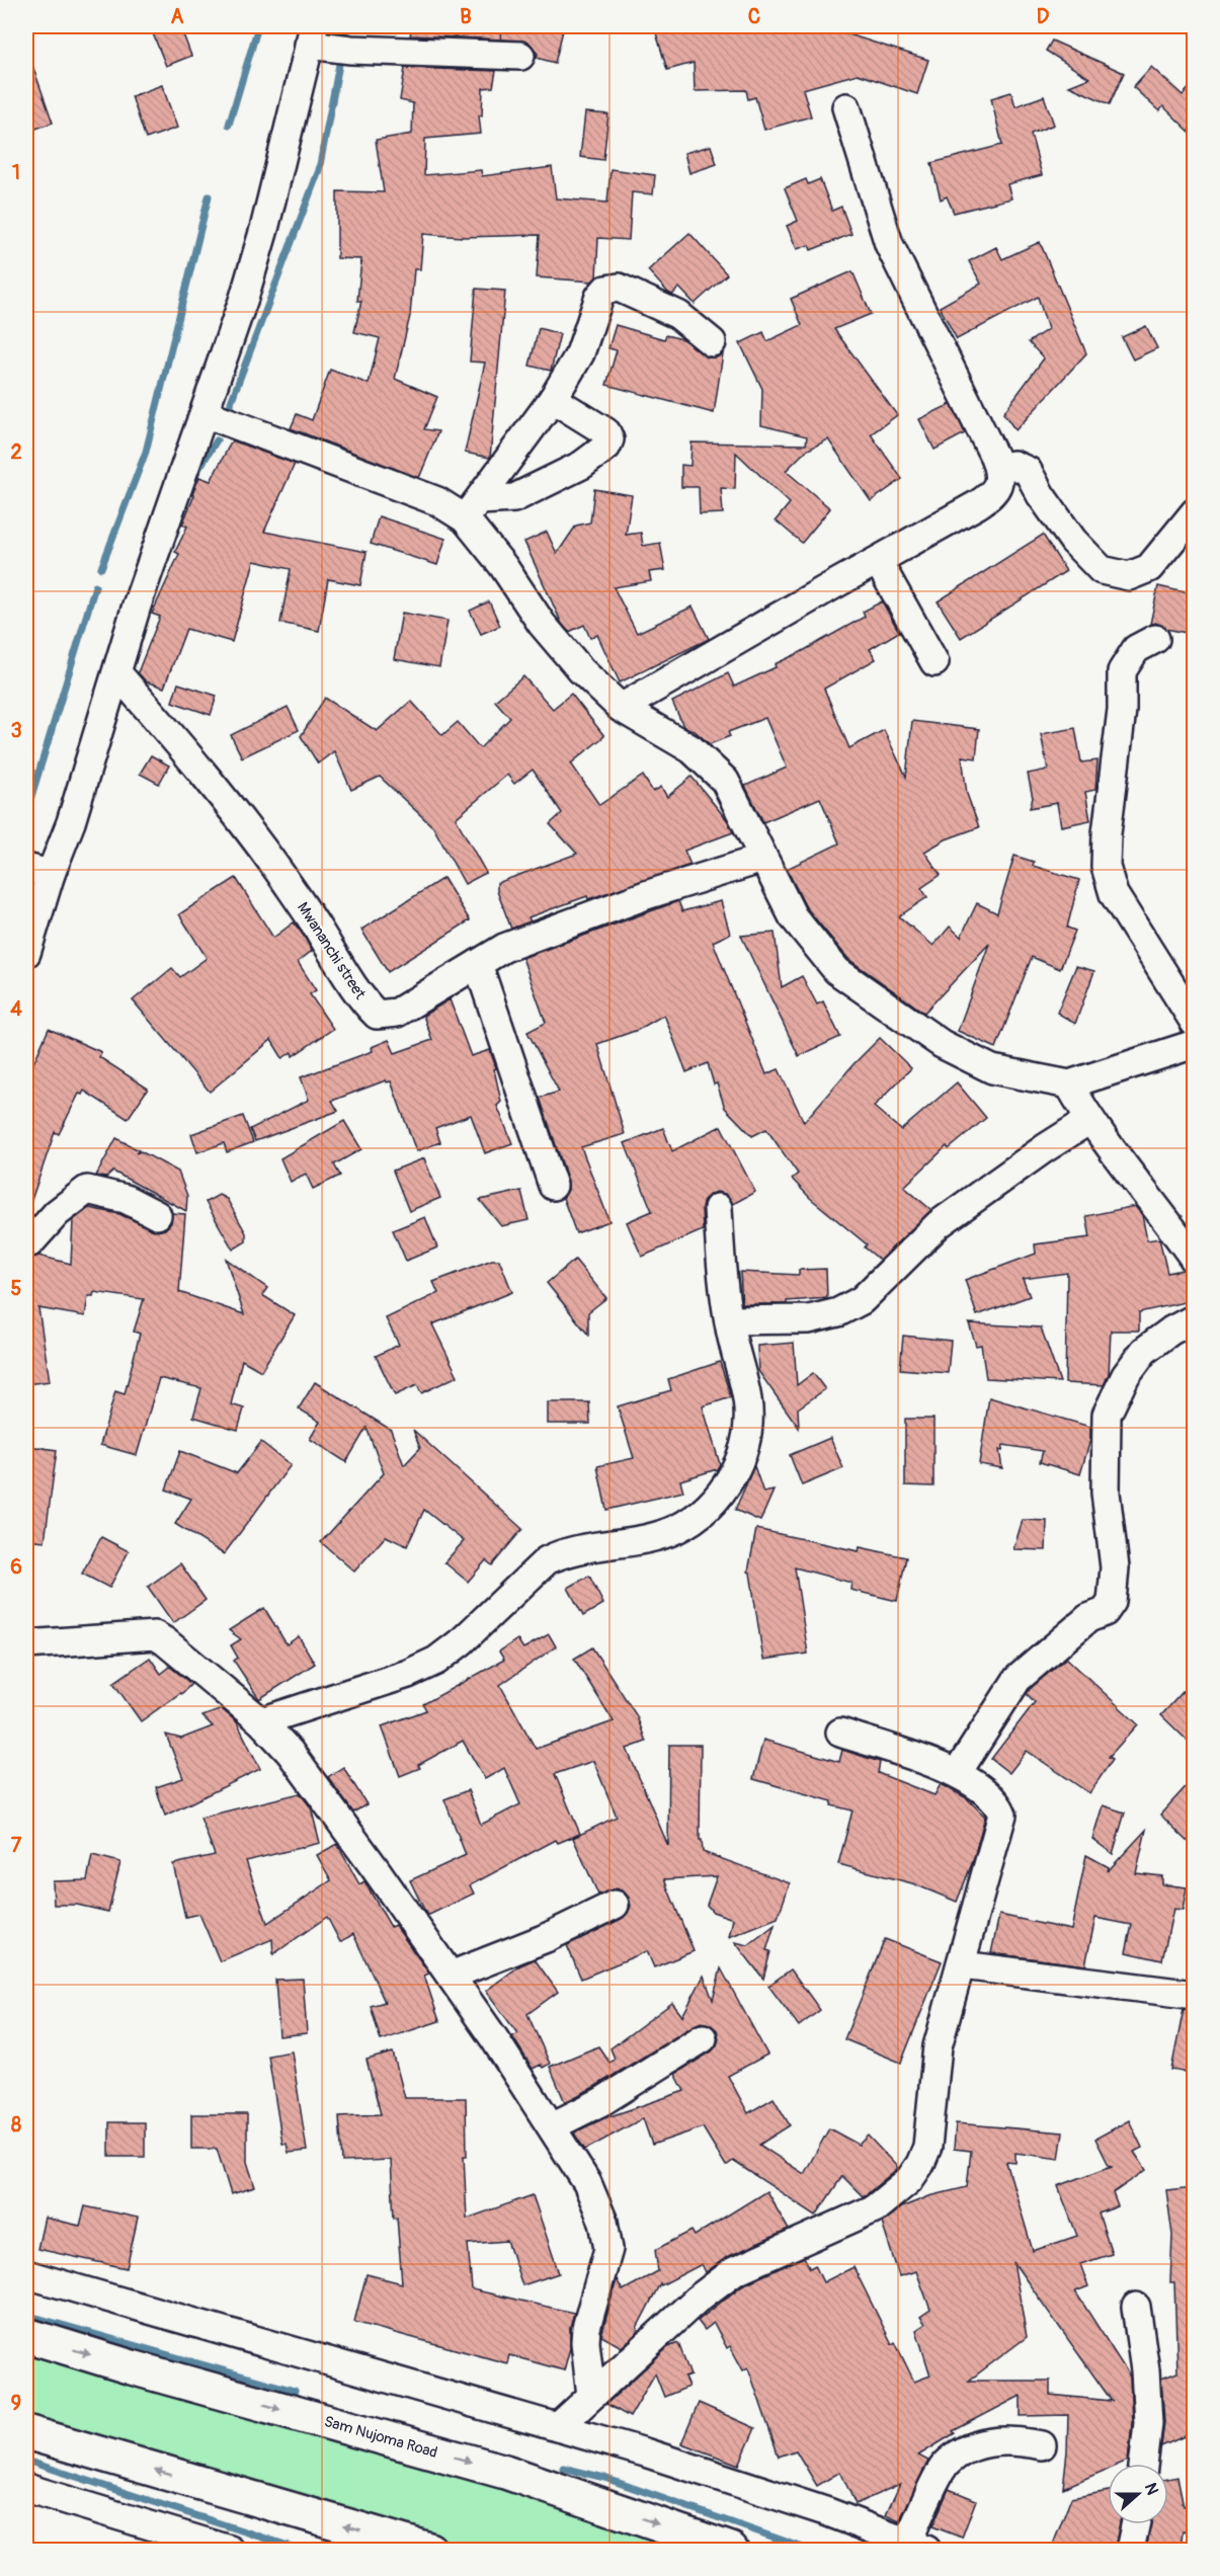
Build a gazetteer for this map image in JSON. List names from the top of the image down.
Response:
{
  "streets": {
    "main road": ["Sam Nujoma Road"],
    "street": ["Mwananchi street"]
  },
  "north": "right",
  "grid": {
    "columns": [
      "A",
      "B",
      "C",
      "D"
    ],
    "rows": [
      "1",
      "2",
      "3",
      "4",
      "5",
      "6",
      "7",
      "8",
      "9"
    ]
  }
}
